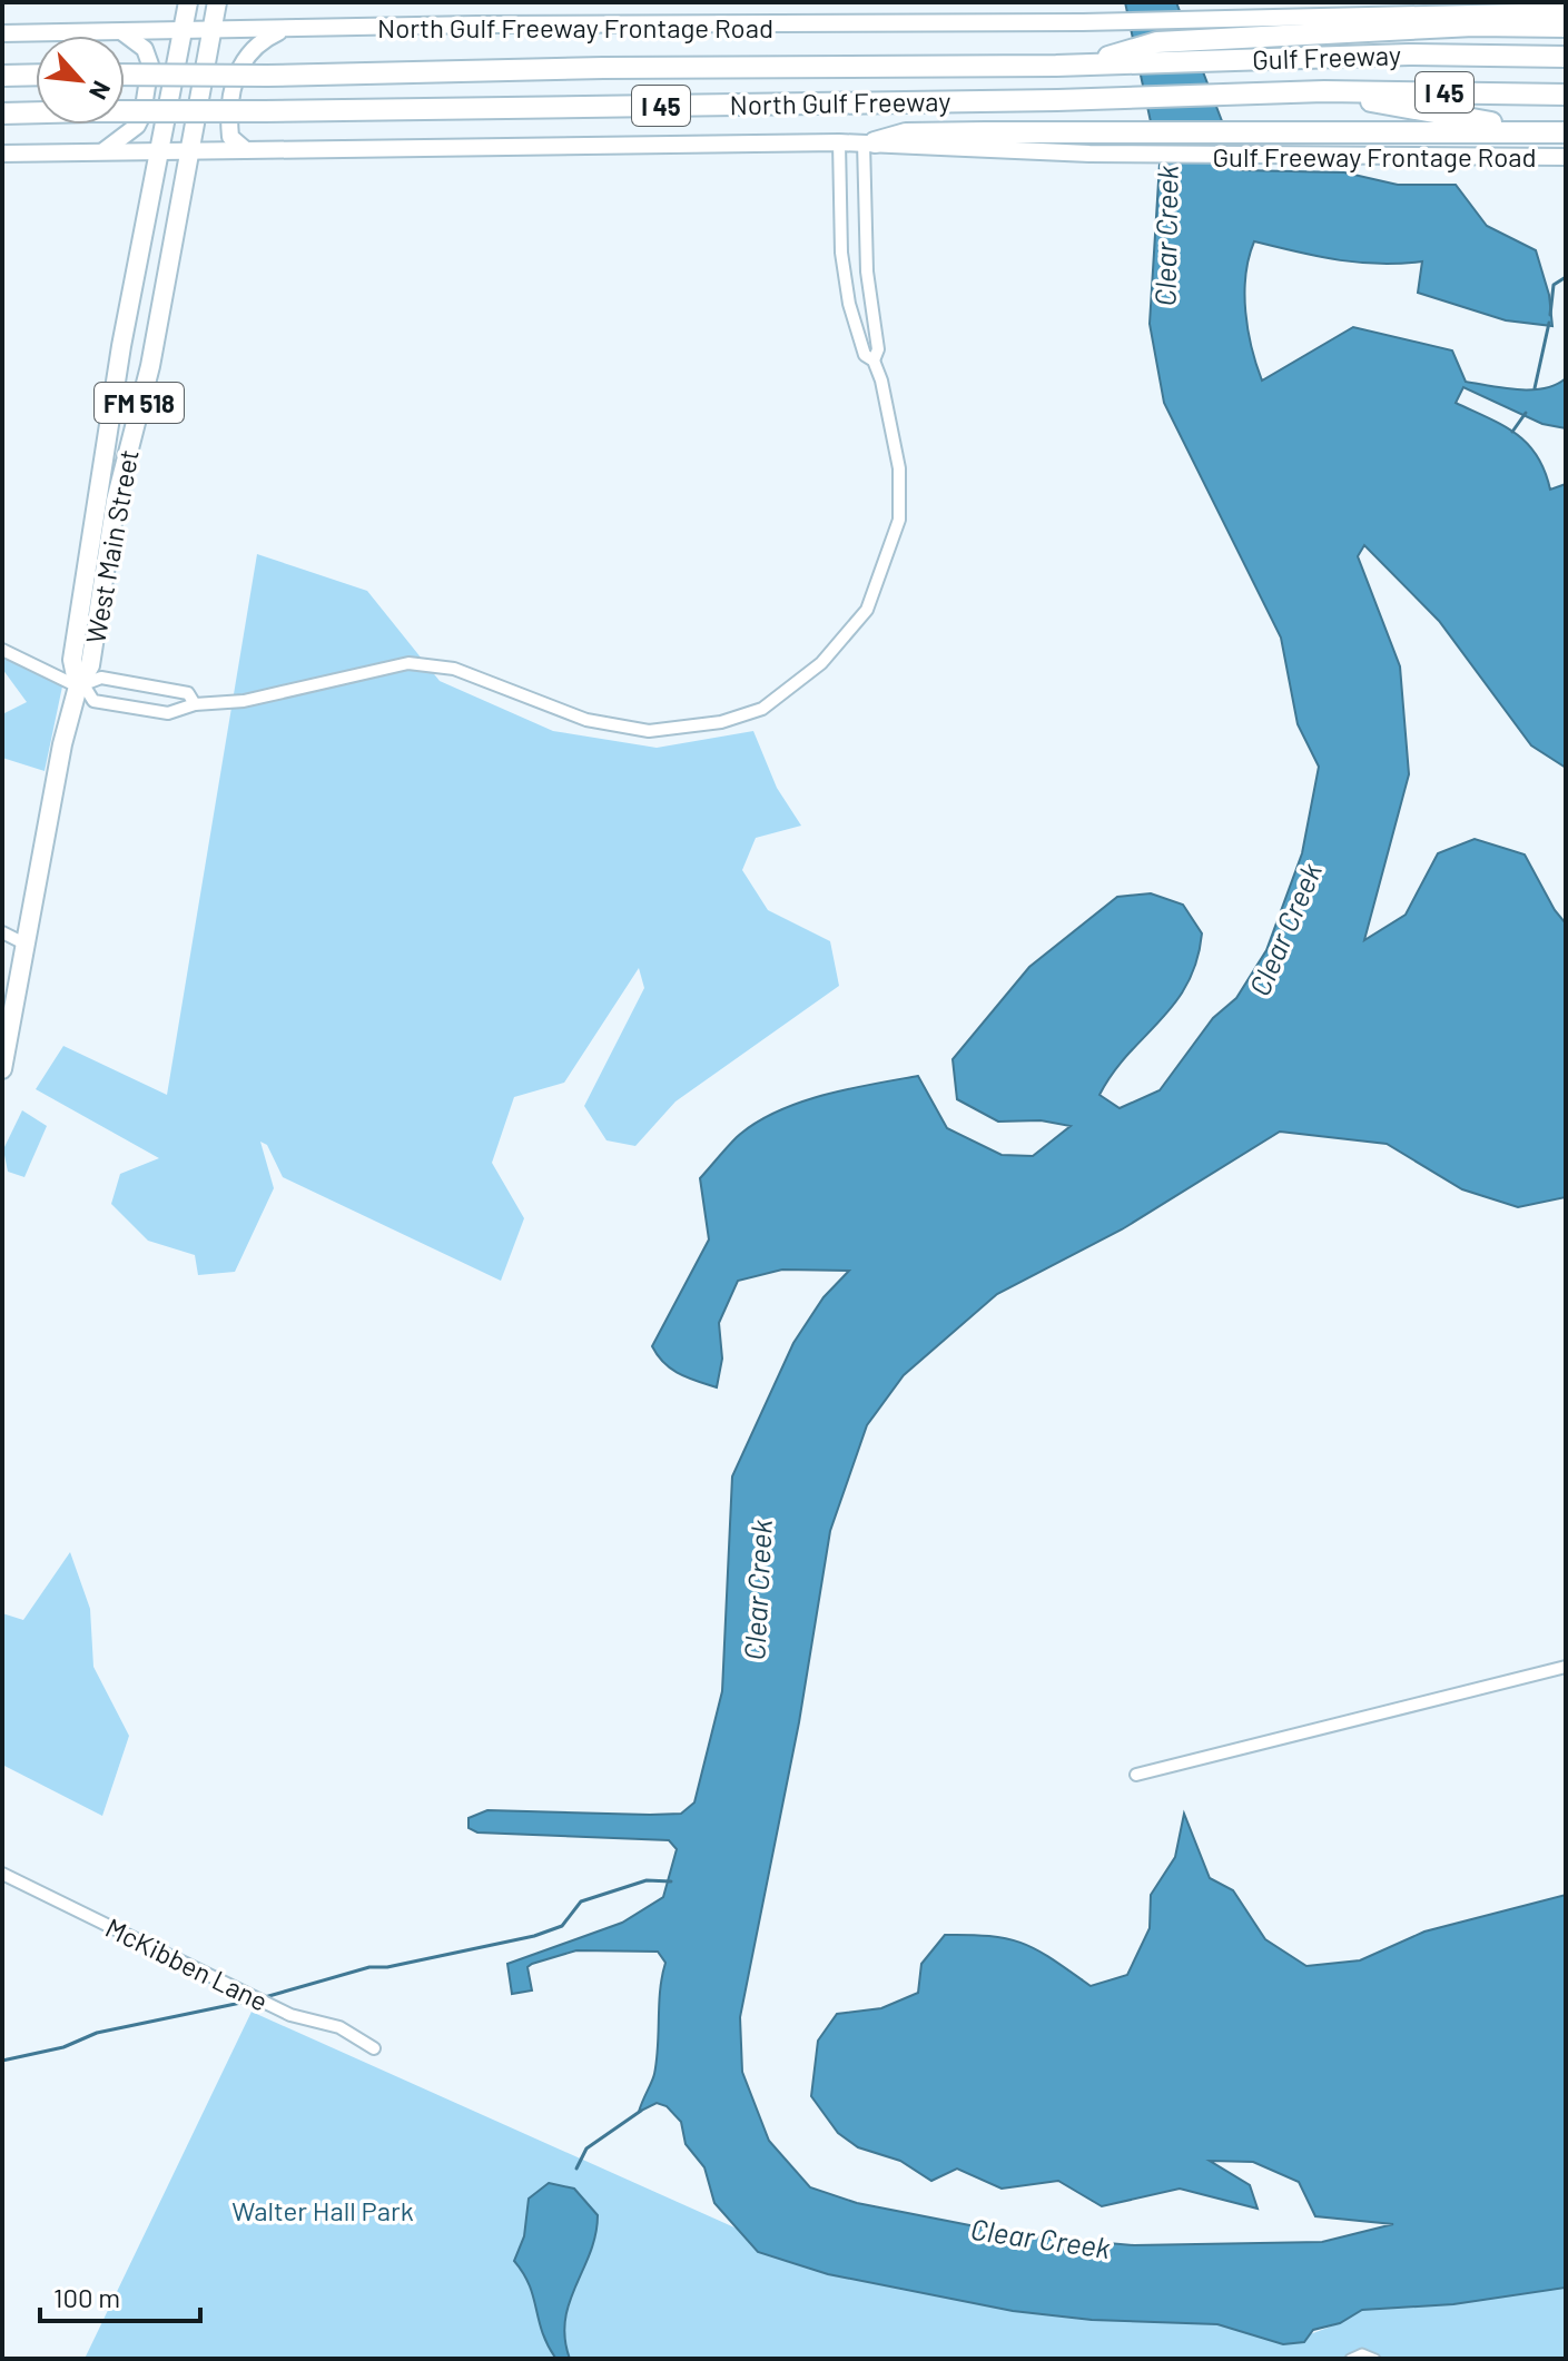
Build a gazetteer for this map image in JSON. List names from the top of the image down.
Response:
{
  "streets": {
    "highway": ["Gulf Freeway", "I 45", "North Gulf Freeway"],
    "main road": [
      "North Gulf Freeway Frontage Road",
      "Gulf Freeway Frontage Road",
      "FM 518",
      "West Main Street"
    ],
    "street": ["McKibben Lane"]
  },
  "crossings": [
    ["North Gulf Freeway Frontage Road", "FM 518"],
    ["Gulf Freeway", "North Gulf Freeway"],
    ["FM 518", "West Main Street"]
  ],
  "water": ["Clear Creek"],
  "parks": ["Walter Hall Park"],
  "scale_bar": "100 m",
  "north": "bottom right"
}
